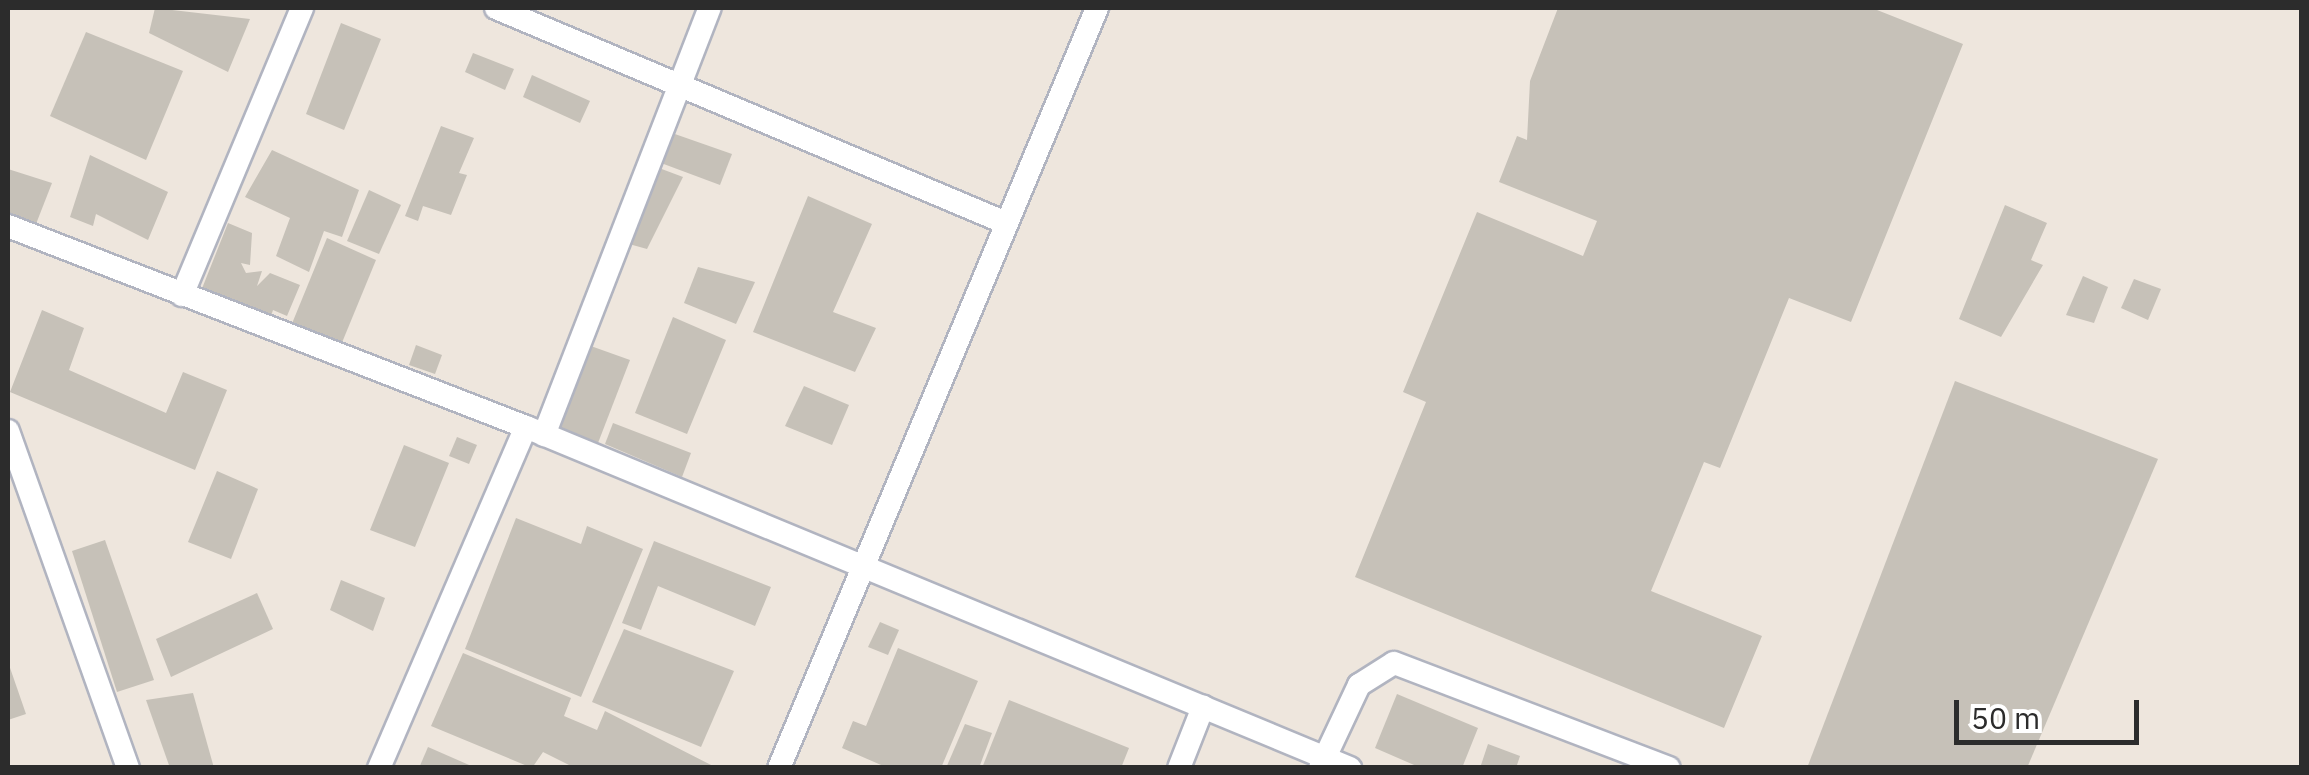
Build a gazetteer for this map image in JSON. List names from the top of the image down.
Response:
{
  "scale_bar": "50 m"
}
